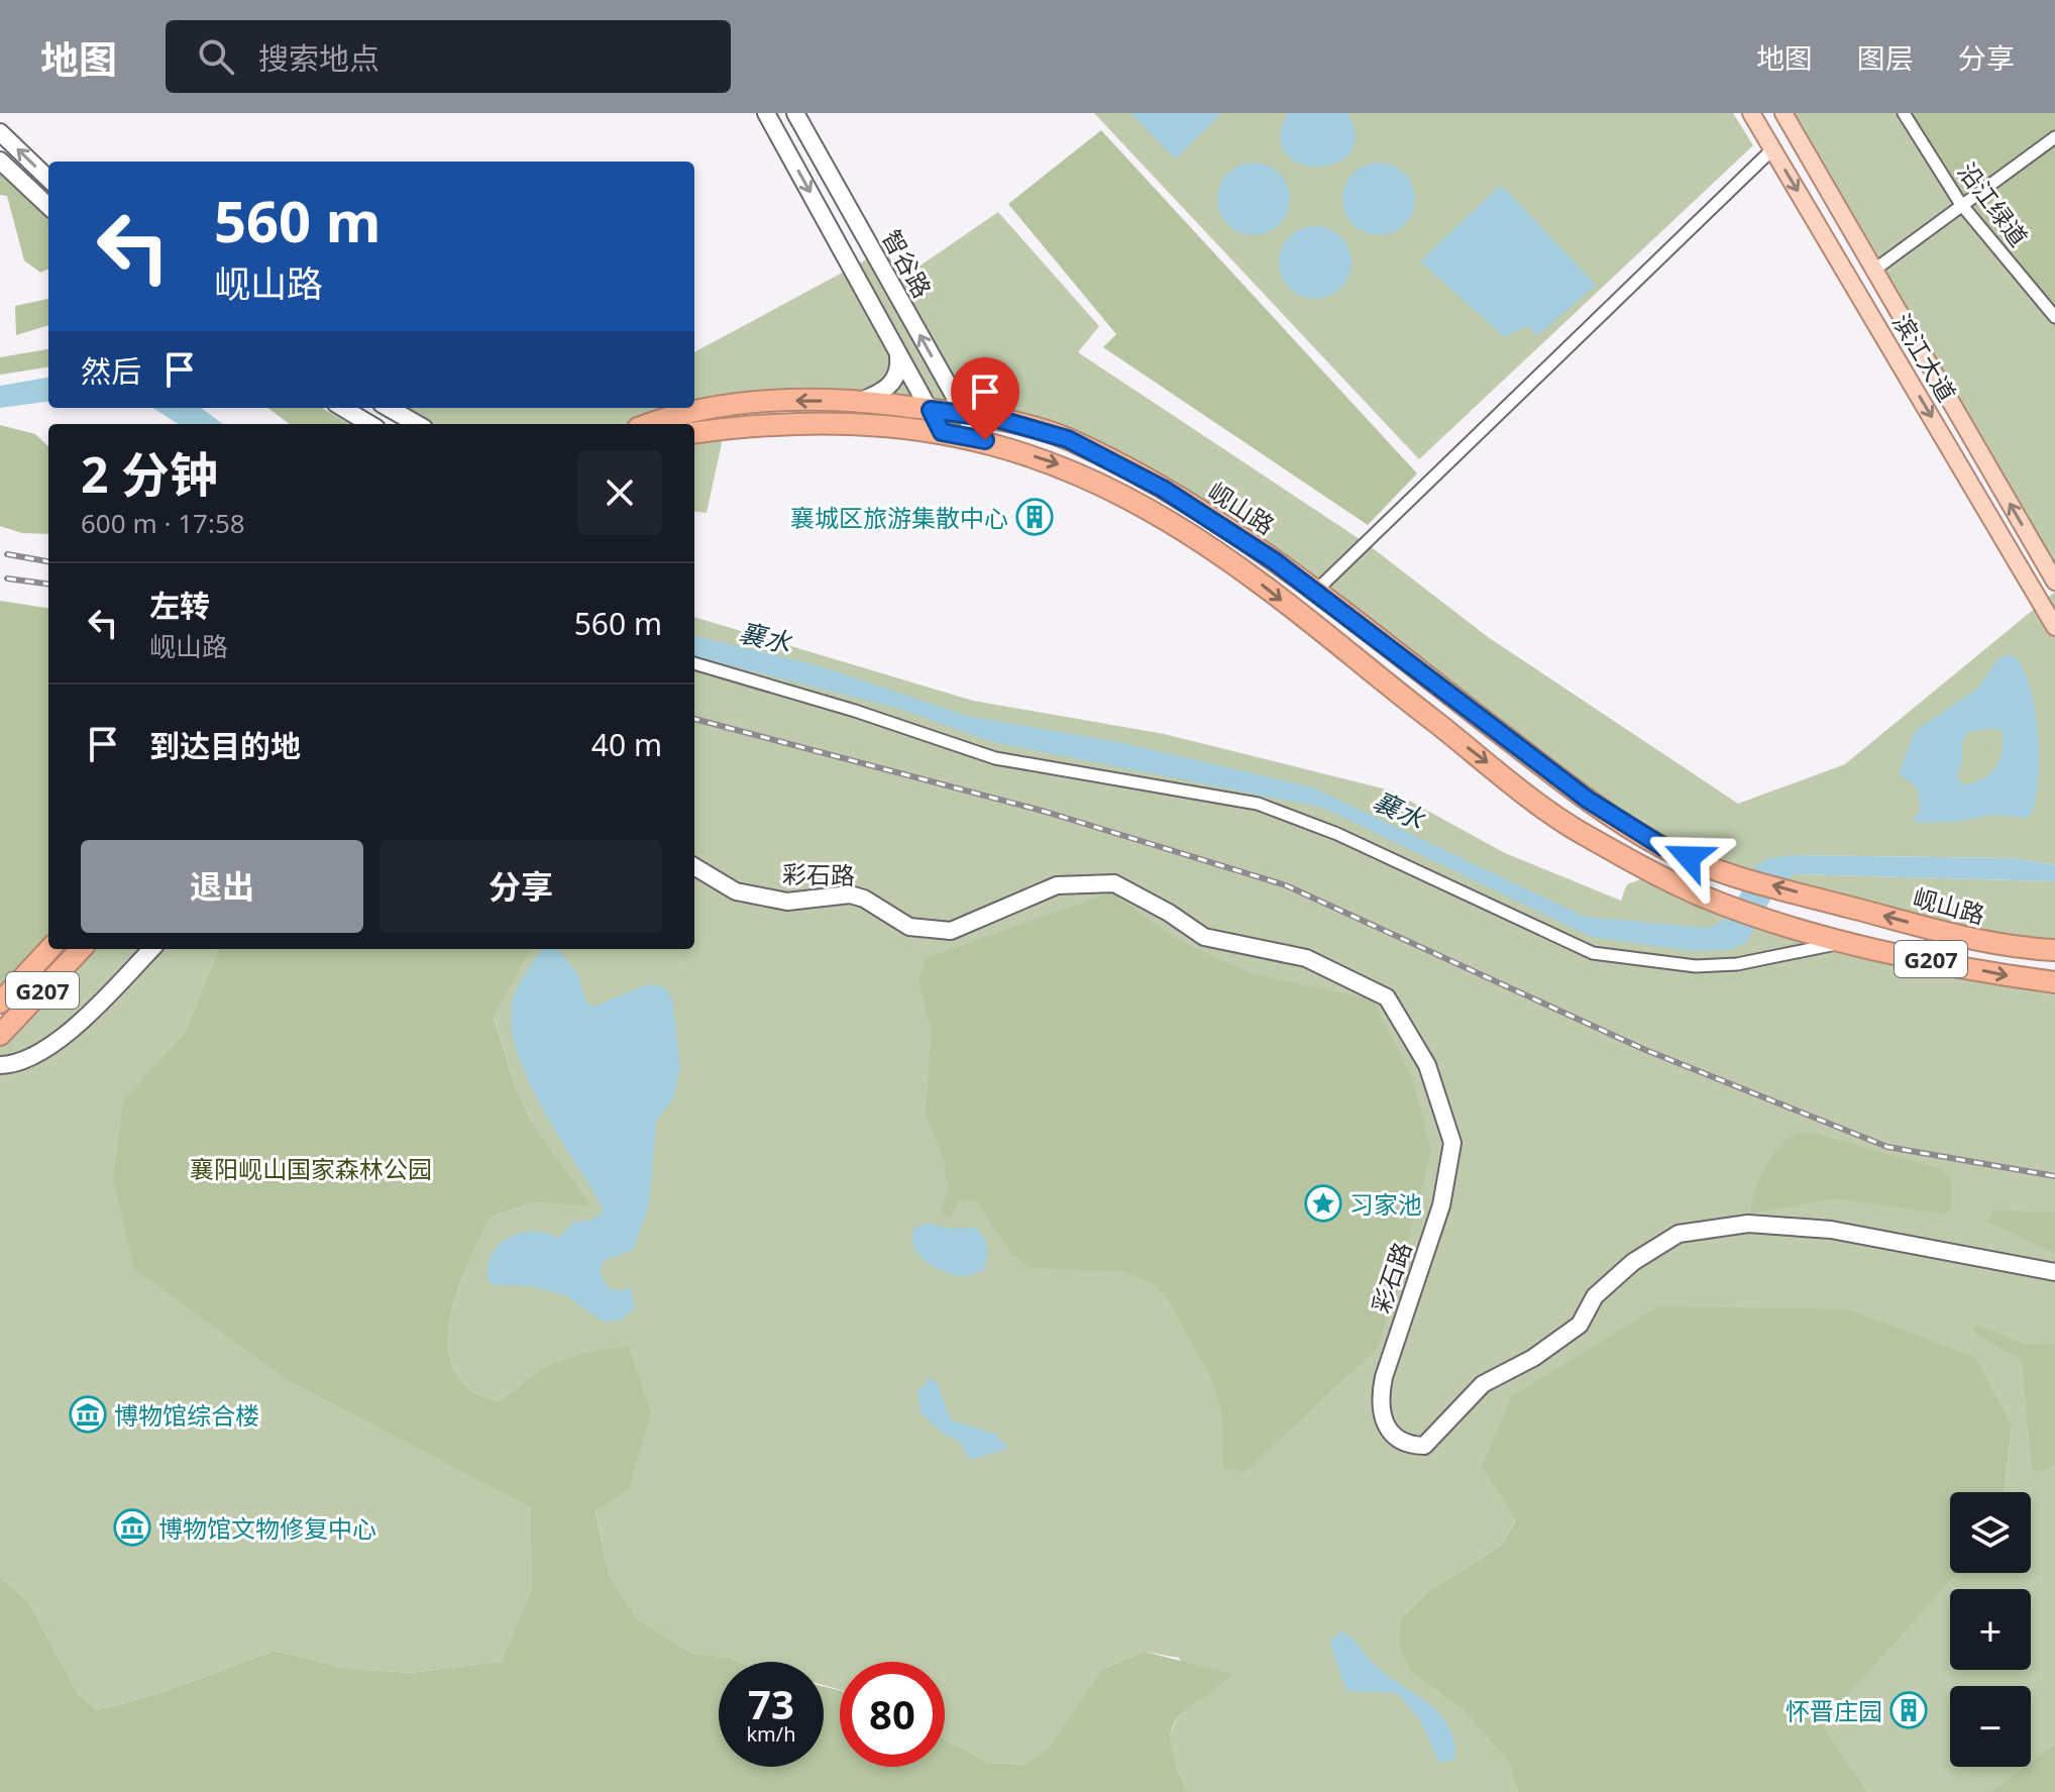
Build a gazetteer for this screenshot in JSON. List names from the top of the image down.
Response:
{
  "streets": {
    "highway": ["岘山路", "G207"],
    "main road": ["滨江大道"],
    "street": ["沿江绿道", "智谷路", "彩石路"]
  },
  "crossings": [
    ["智谷路", "岘山路"],
    ["岘山路", "G207"]
  ],
  "water": ["襄水"],
  "parks": ["襄阳岘山国家森林公园"],
  "places": {
    "building": ["襄城区旅游集散中心", "怀晋庄园"],
    "place": ["习家池"],
    "museum": ["博物馆综合楼", "博物馆文物修复中心"]
  },
  "page": {
    "header": "地图",
    "search": "搜索地点",
    "nav": ["地图", "图层", "分享"],
    "turn": ["560 m", "岘山路"],
    "then": "然后",
    "heading": ["2 分钟", "600 m · 17:58"],
    "list": [
      {
        "name": "左转",
        "note": "岘山路",
        "value": "560 m"
      },
      {
        "name": "到达目的地",
        "value": "40 m"
      }
    ],
    "buttons": ["退出", "分享"],
    "map_buttons": ["+", "−"],
    "speed": "73 km/h",
    "limit": "80"
  }
}
